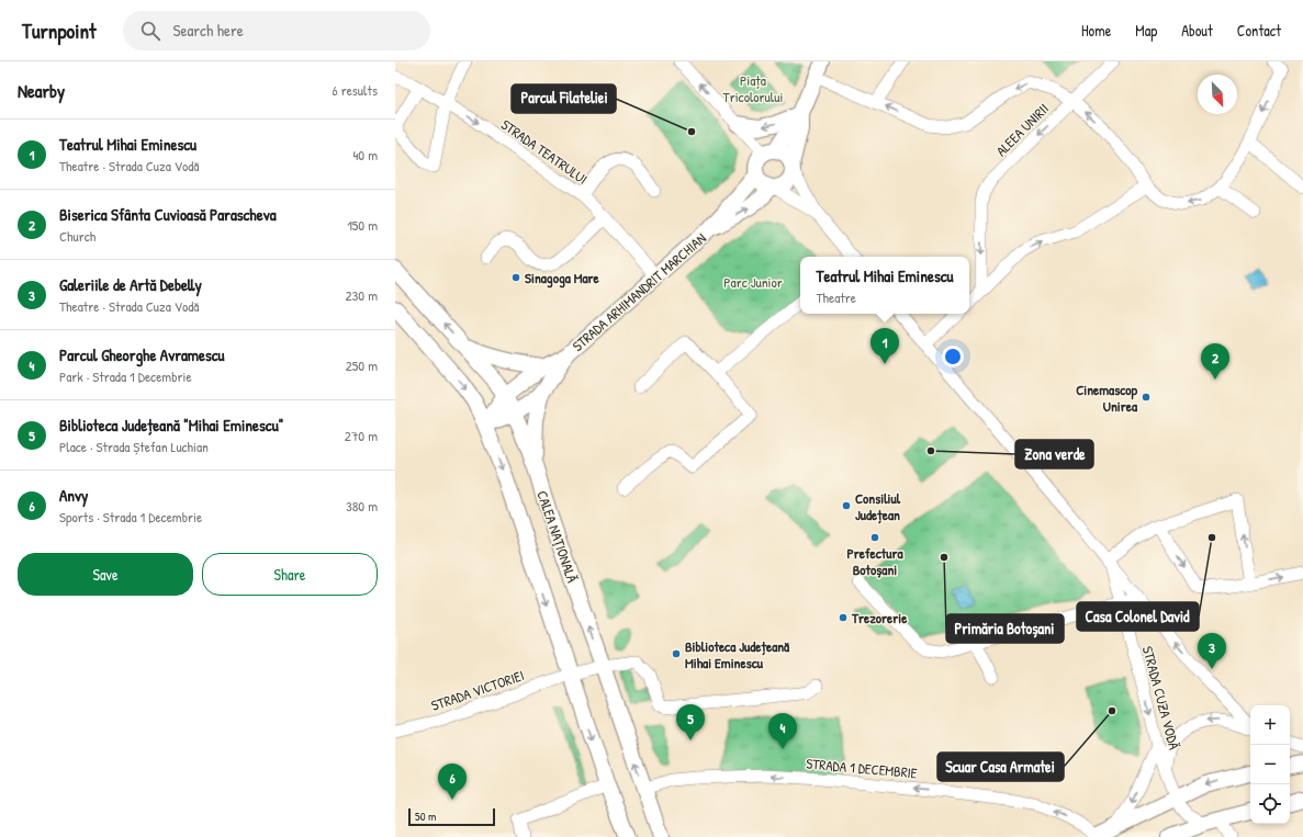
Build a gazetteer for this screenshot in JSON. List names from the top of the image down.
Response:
{
  "streets": {
    "main road": ["STRADA ARHIMANDRIT MARCHIAN", "CALEA NAȚIONALĂ"],
    "street": [
      "ALEEA UNIRII",
      "STRADA TEATRULUI",
      "STRADA VICTORIEI",
      "STRADA CUZA VODĂ",
      "STRADA 1 DECEMBRIE"
    ]
  },
  "crossings": [
    ["STRADA TEATRULUI", "STRADA ARHIMANDRIT MARCHIAN"],
    ["STRADA ARHIMANDRIT MARCHIAN", "CALEA NAȚIONALĂ"],
    ["CALEA NAȚIONALĂ", "STRADA VICTORIEI"],
    ["CALEA NAȚIONALĂ", "STRADA 1 DECEMBRIE"]
  ],
  "one_way": ["ALEEA UNIRII", "STRADA TEATRULUI", "STRADA 1 DECEMBRIE"],
  "parks": ["Piața Tricolorului", "Parc Junior"],
  "places": [
    "Parcul Filateliei",
    "Sinagoga Mare",
    "Cinemascop Unirea",
    "Zona verde",
    "Consiliul Județean",
    "Prefectura Botoșani",
    "Casa Colonel David",
    "Primăria Botoșani",
    "Trezorerie",
    "Biblioteca Județeană Mihai Eminescu",
    "Scuar Casa Armatei"
  ],
  "scale_bar": "50 m",
  "north": "bottom right",
  "page": {
    "header": "Turnpoint",
    "search": "Search here",
    "nav": [
      "Home",
      "Map",
      "About",
      "Contact"
    ],
    "heading": ["Nearby", "6 results"],
    "list": [
      {
        "mark": "1",
        "name": "Teatrul Mihai Eminescu",
        "note": "Theatre · Strada Cuza Vodă",
        "value": "40 m"
      },
      {
        "mark": "2",
        "name": "Biserica Sfânta Cuvioasă Parascheva",
        "note": "Church",
        "value": "150 m"
      },
      {
        "mark": "3",
        "name": "Galeriile de Artă Debelly",
        "note": "Theatre · Strada Cuza Vodă",
        "value": "230 m"
      },
      {
        "mark": "4",
        "name": "Parcul Gheorghe Avramescu",
        "note": "Park · Strada 1 Decembrie",
        "value": "250 m"
      },
      {
        "mark": "5",
        "name": "Biblioteca Județeană \"Mihai Eminescu\"",
        "note": "Place · Strada Ștefan Luchian",
        "value": "270 m"
      },
      {
        "mark": "6",
        "name": "Anvy",
        "note": "Sports · Strada 1 Decembrie",
        "value": "380 m"
      }
    ],
    "popup": ["Teatrul Mihai Eminescu", "Theatre"],
    "pins": [
      "1",
      "2",
      "3",
      "5",
      "4",
      "6"
    ],
    "buttons": ["Save", "Share"],
    "map_buttons": ["+", "−"],
    "scale": "50 m"
  }
}
